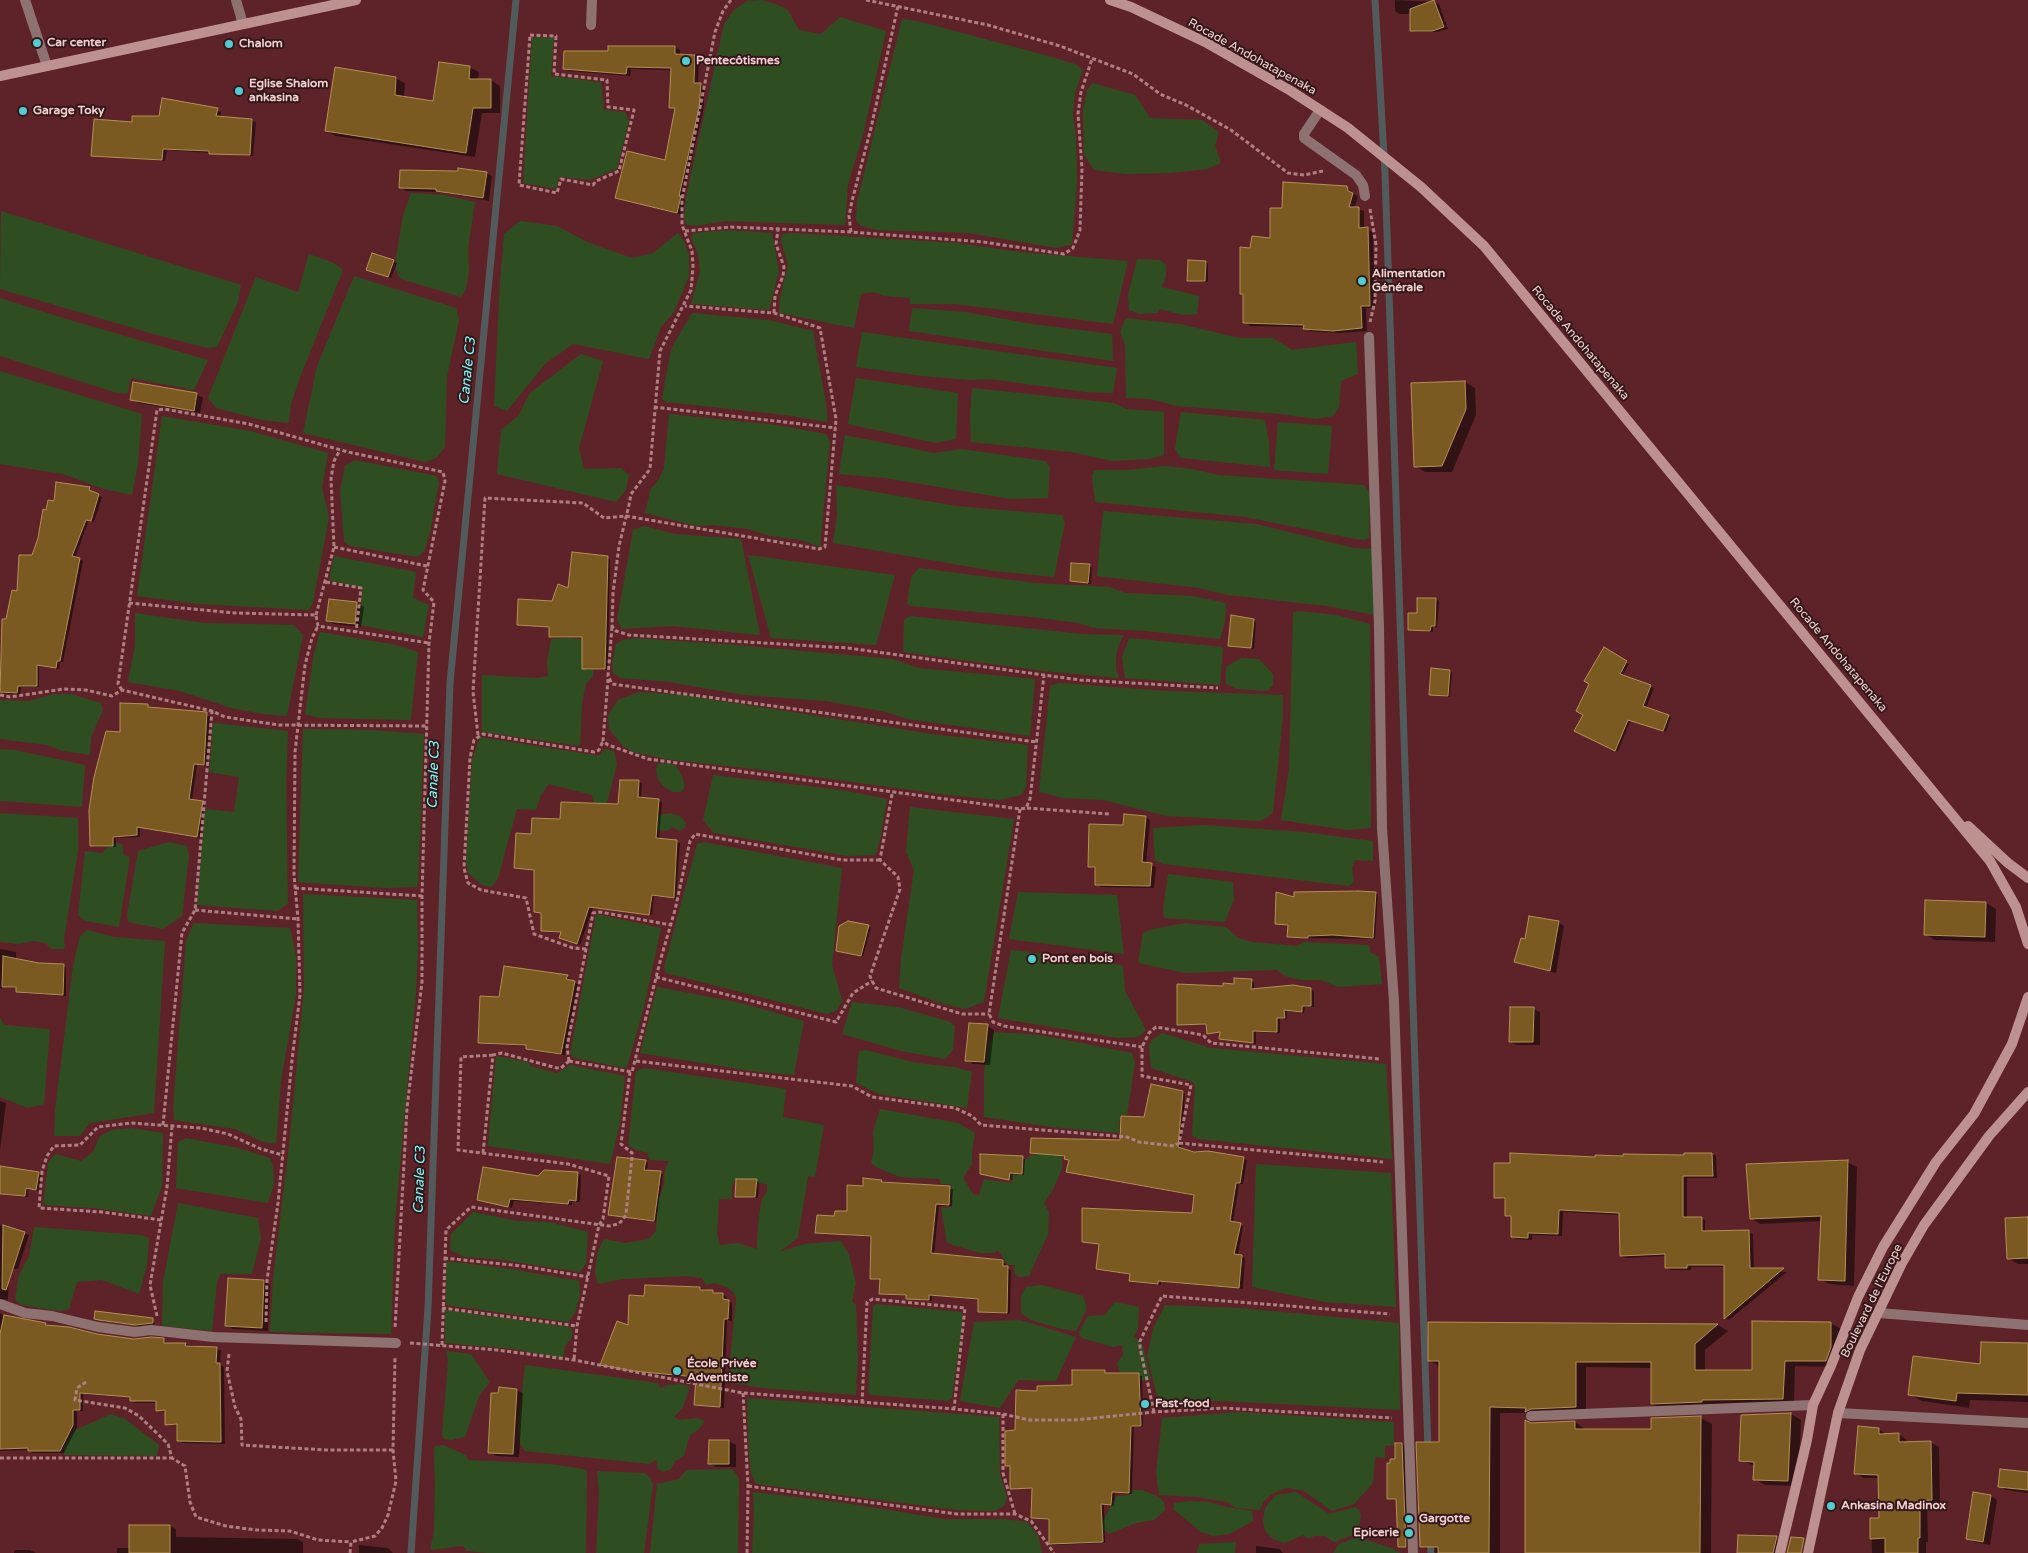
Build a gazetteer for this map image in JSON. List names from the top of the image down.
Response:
{
  "streets": {
    "main road": ["Rocade Andohatapenaka", "Boulevard de l'Europe"]
  },
  "water": ["Canale C3"],
  "places": [
    "Car center",
    "Chalom",
    "Pentecôtismes",
    "Eglise Shalom ankasina",
    "Garage Toky",
    "Alimentation Générale",
    "Pont en bois",
    "École Privée Adventiste",
    "Fast-food",
    "Ankasina Madinox",
    "Gargotte",
    "Epicerie"
  ]
}
